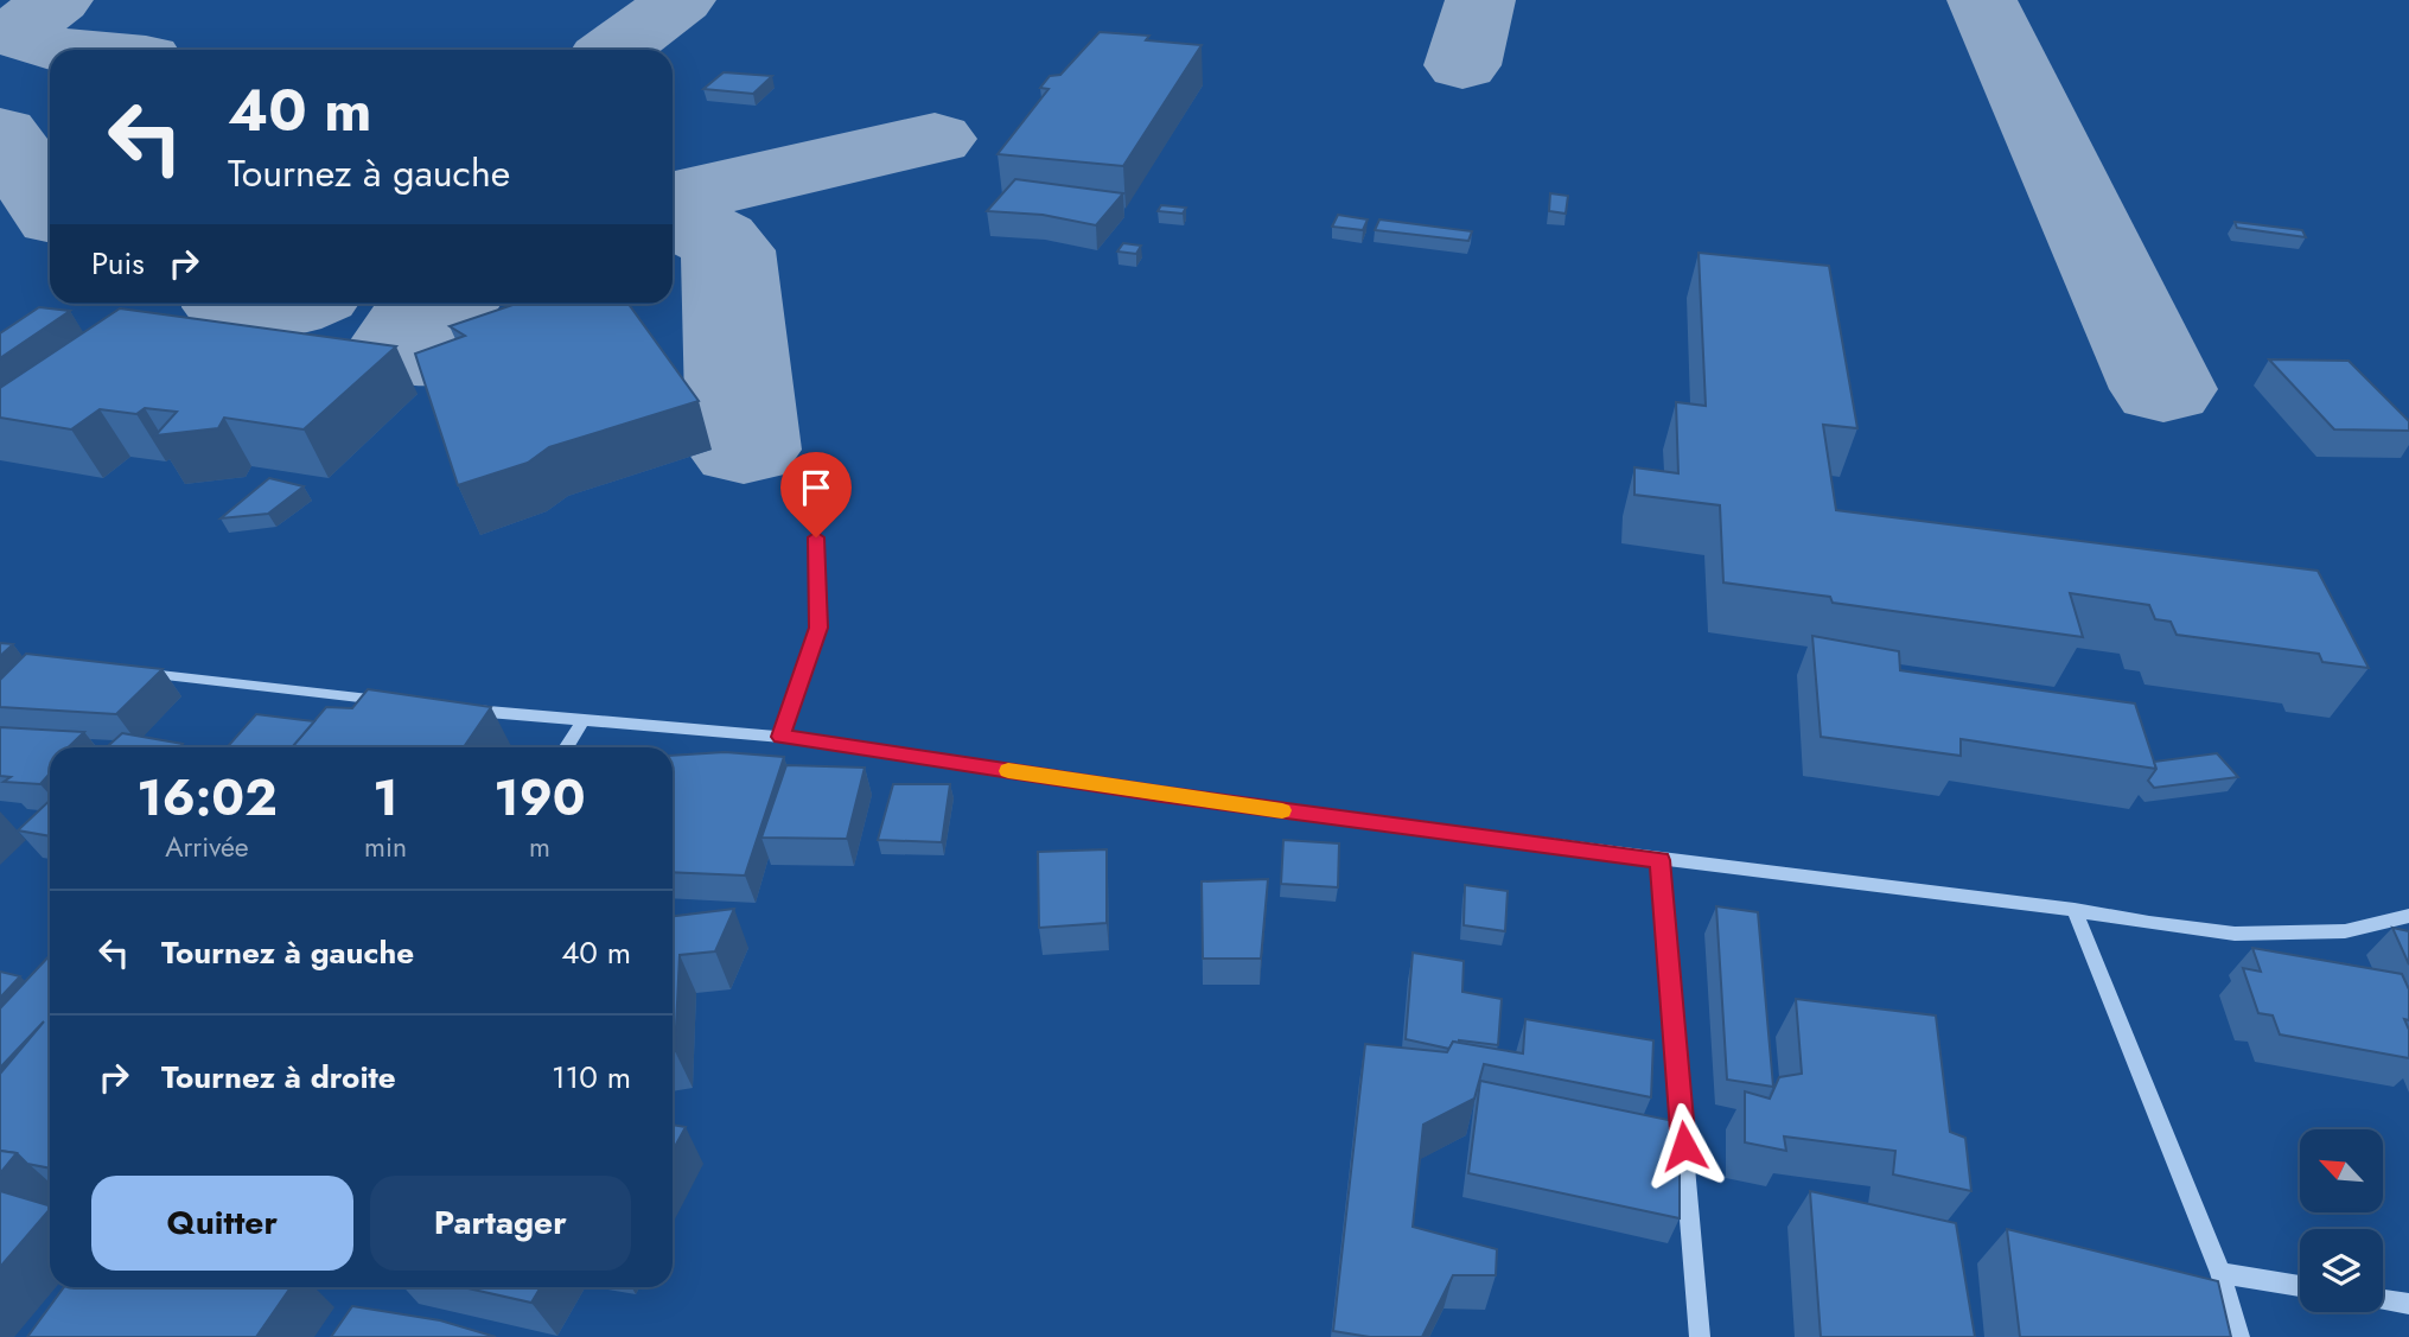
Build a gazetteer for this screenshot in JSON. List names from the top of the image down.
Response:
{
  "north": "top left",
  "page": {
    "turn": ["40 m", "Tournez à gauche"],
    "then": "Puis",
    "eta": [
      "16:02",
      "Arrivée",
      "1",
      "min",
      "190",
      "m"
    ],
    "list": [
      {
        "name": "Tournez à gauche",
        "value": "40 m"
      },
      {
        "name": "Tournez à droite",
        "value": "110 m"
      }
    ],
    "buttons": ["Quitter", "Partager"]
  }
}
